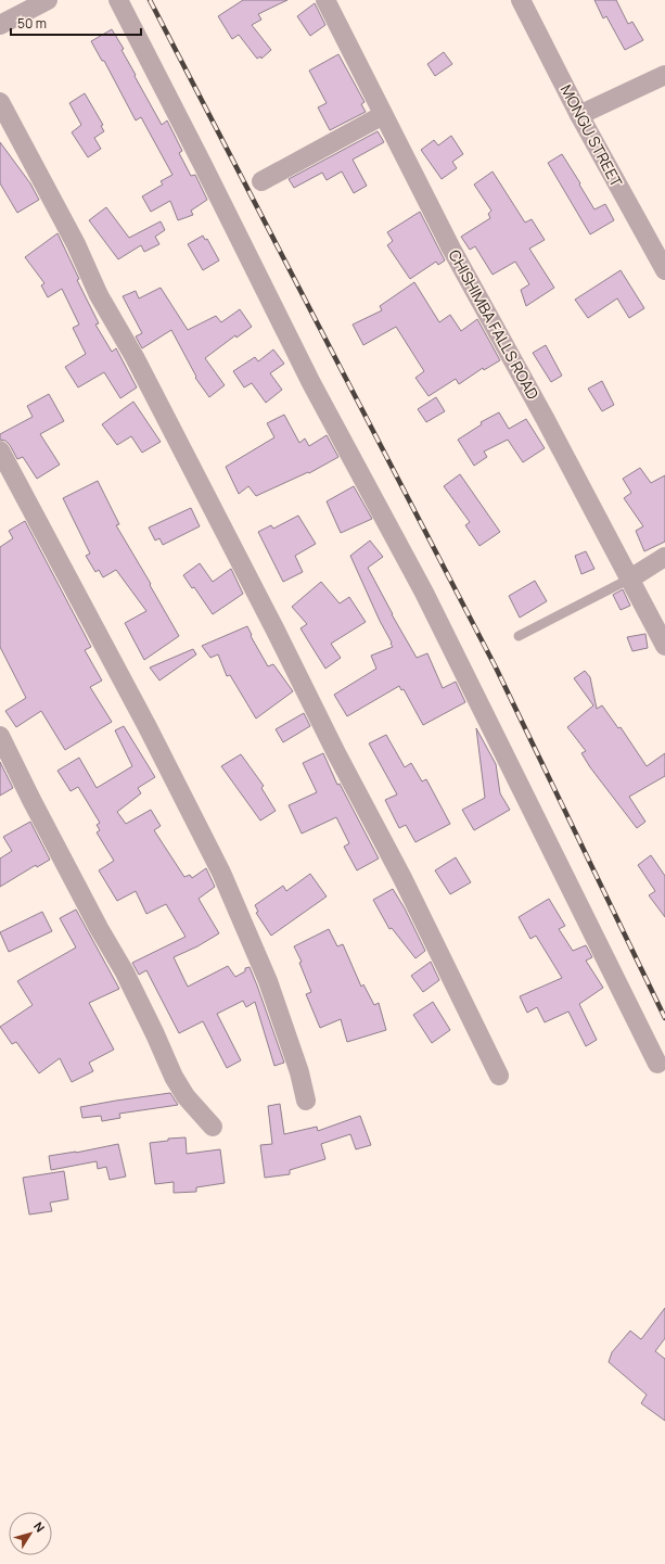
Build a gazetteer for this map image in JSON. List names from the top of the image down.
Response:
{
  "streets": {
    "street": ["MONGU STREET", "CHISHIMBA FALLS ROAD"]
  },
  "scale_bar": "50 m",
  "north": "top right"
}
